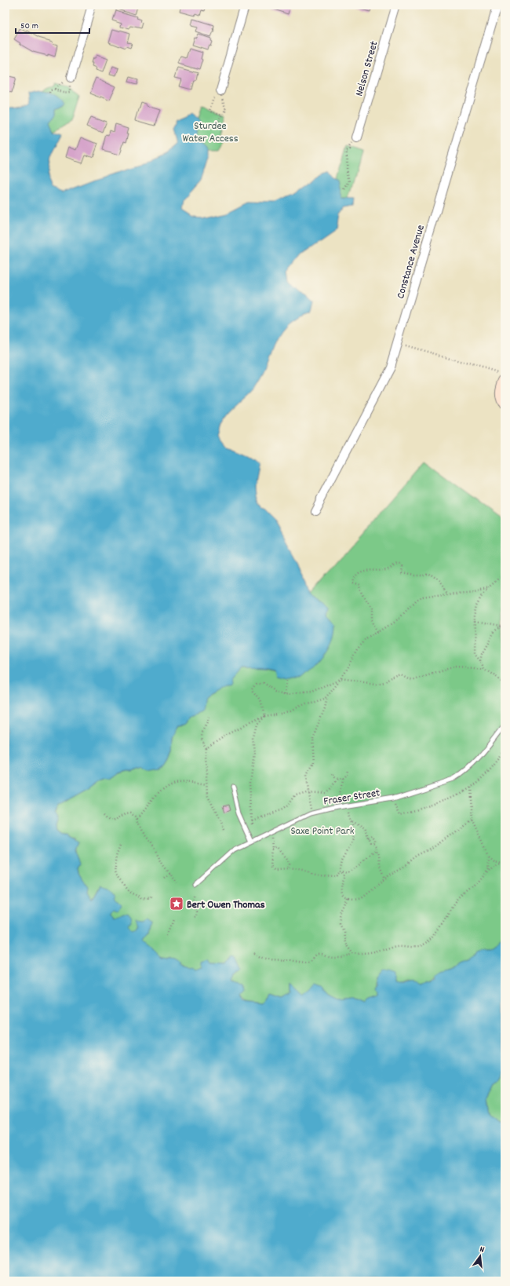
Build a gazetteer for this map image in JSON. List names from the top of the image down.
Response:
{
  "streets": {
    "street": ["Nelson Street", "Constance Avenue"],
    "lane": ["Fraser Street"]
  },
  "parks": ["Sturdee Water Access", "Saxe Point Park"],
  "places": {
    "place": ["Bert Owen Thomas"]
  },
  "scale_bar": "50 m",
  "north": "top"
}
